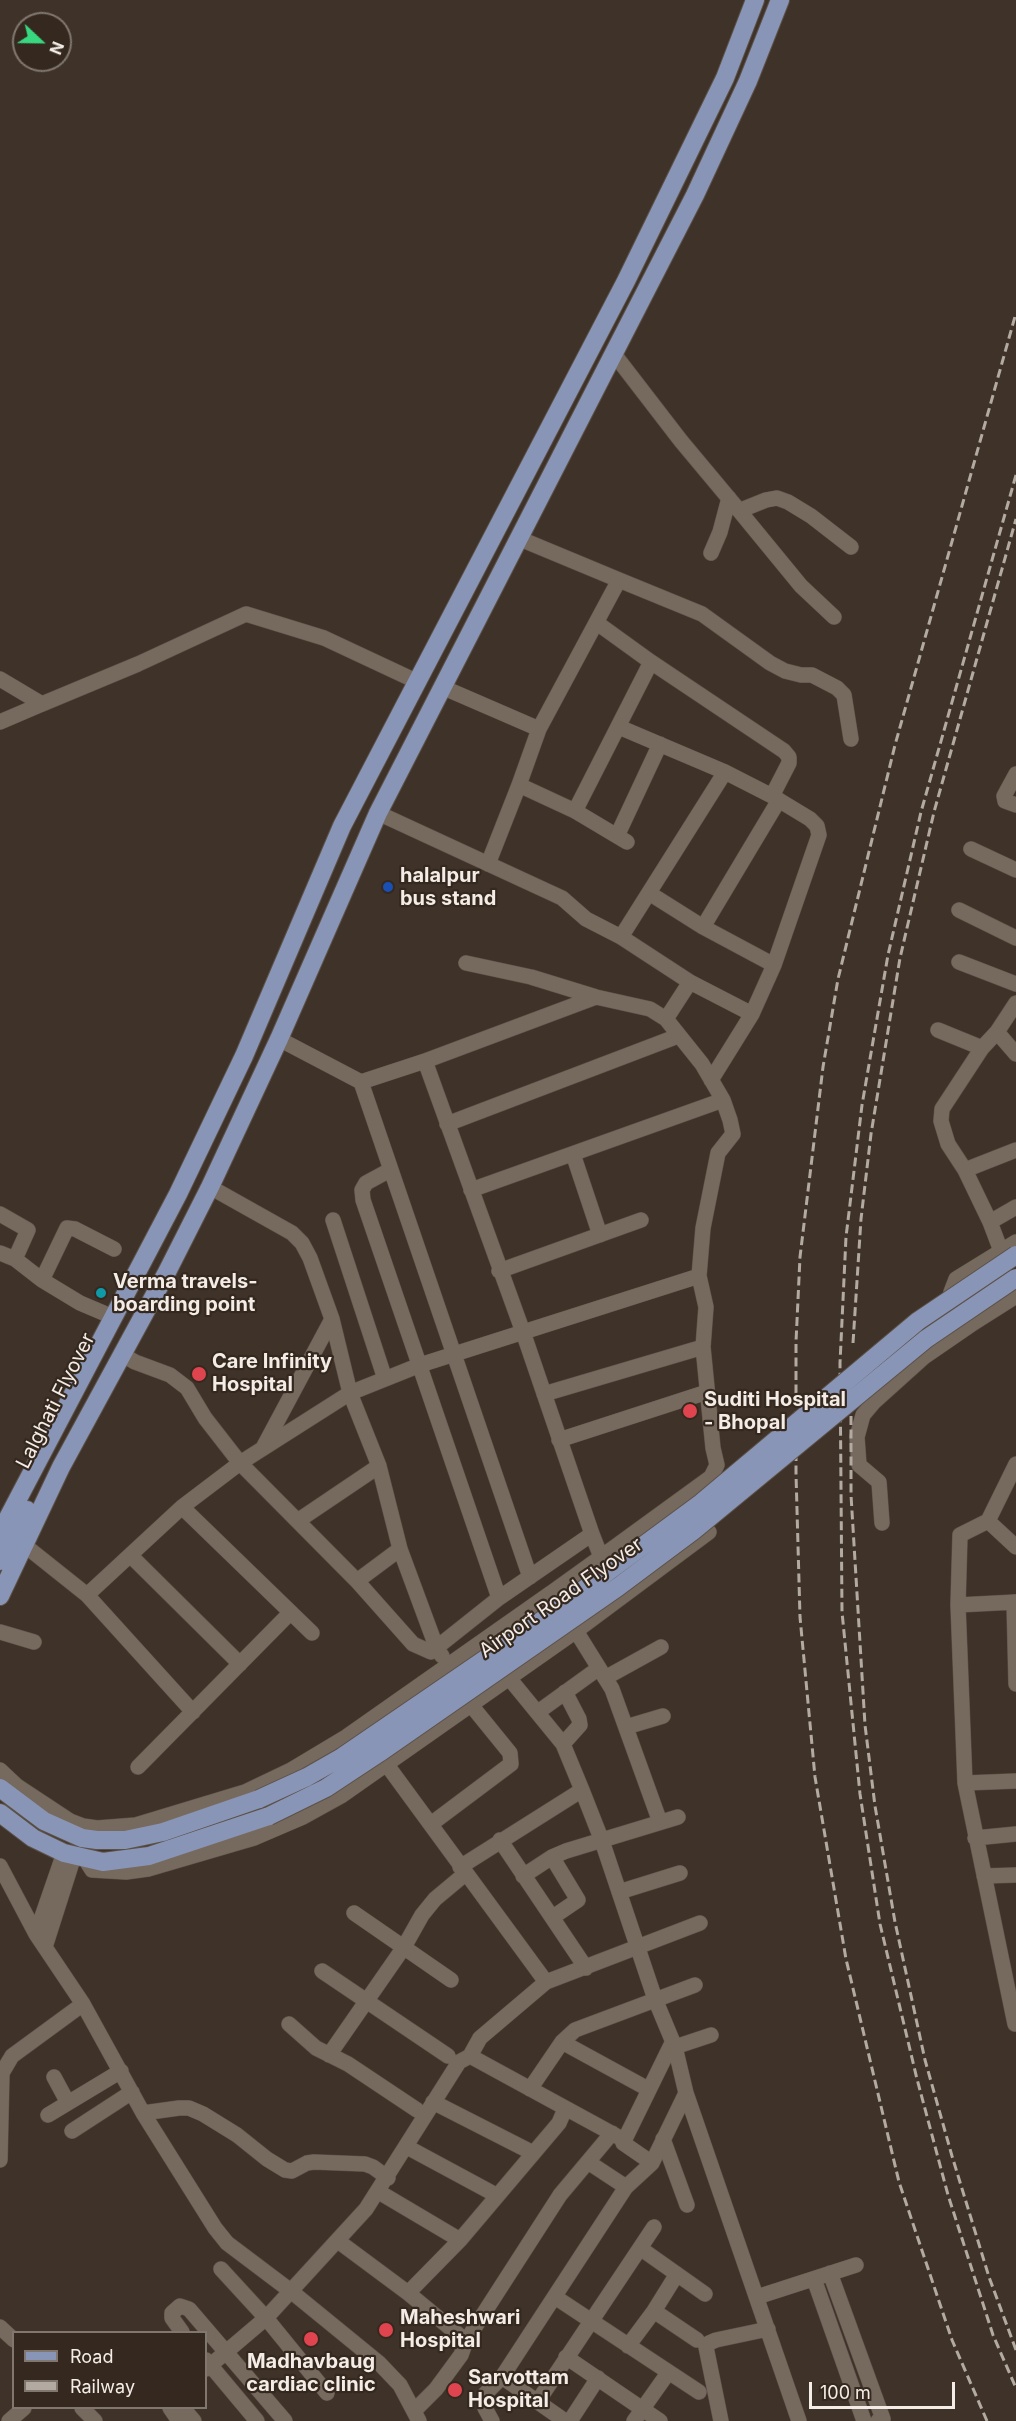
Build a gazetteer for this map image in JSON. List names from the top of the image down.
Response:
{
  "streets": {
    "main road": ["Lalghati Flyover", "Airport Road Flyover"]
  },
  "places": [
    "halalpur bus stand",
    "Verma travels- boarding point",
    "Care Infinity Hospital",
    "Suditi Hospital - Bhopal",
    "Maheshwari Hospital",
    "Madhavbaug cardiac clinic",
    "Sarvottam Hospital"
  ],
  "legend": ["Road", "Railway"],
  "scale_bar": "100 m",
  "north": "right"
}
